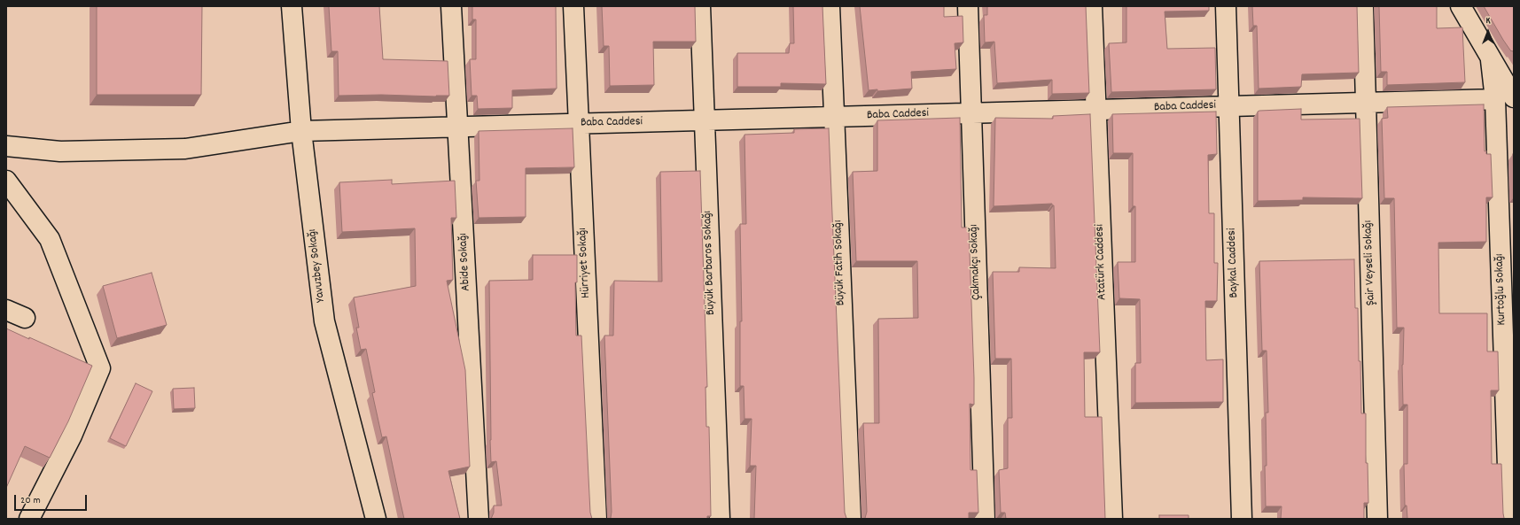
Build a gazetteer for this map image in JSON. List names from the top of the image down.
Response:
{
  "streets": {
    "street": [
      "Baba Caddesi",
      "Abide Sokağı",
      "Çakmakçı Sokağı",
      "Atatürk Caddesi",
      "Hürriyet Sokağı",
      "Büyük Barbaros Sokağı",
      "Büyük Fatih Sokağı",
      "Baykal Caddesi",
      "Şair Veyseli Sokağı",
      "Yavuzbey Sokağı",
      "Kurtoğlu Sokağı"
    ]
  },
  "crossings": [
    ["Baba Caddesi", "Abide Sokağı"],
    ["Baba Caddesi", "Çakmakçı Sokağı"],
    ["Baba Caddesi", "Atatürk Caddesi"],
    ["Baba Caddesi", "Hürriyet Sokağı"],
    ["Baba Caddesi", "Büyük Barbaros Sokağı"],
    ["Baba Caddesi", "Büyük Fatih Sokağı"],
    ["Baba Caddesi", "Baykal Caddesi"],
    ["Baba Caddesi", "Şair Veyseli Sokağı"],
    ["Baba Caddesi", "Yavuzbey Sokağı"],
    ["Baba Caddesi", "Kurtoğlu Sokağı"]
  ],
  "scale_bar": "20 m",
  "north": "top"
}
